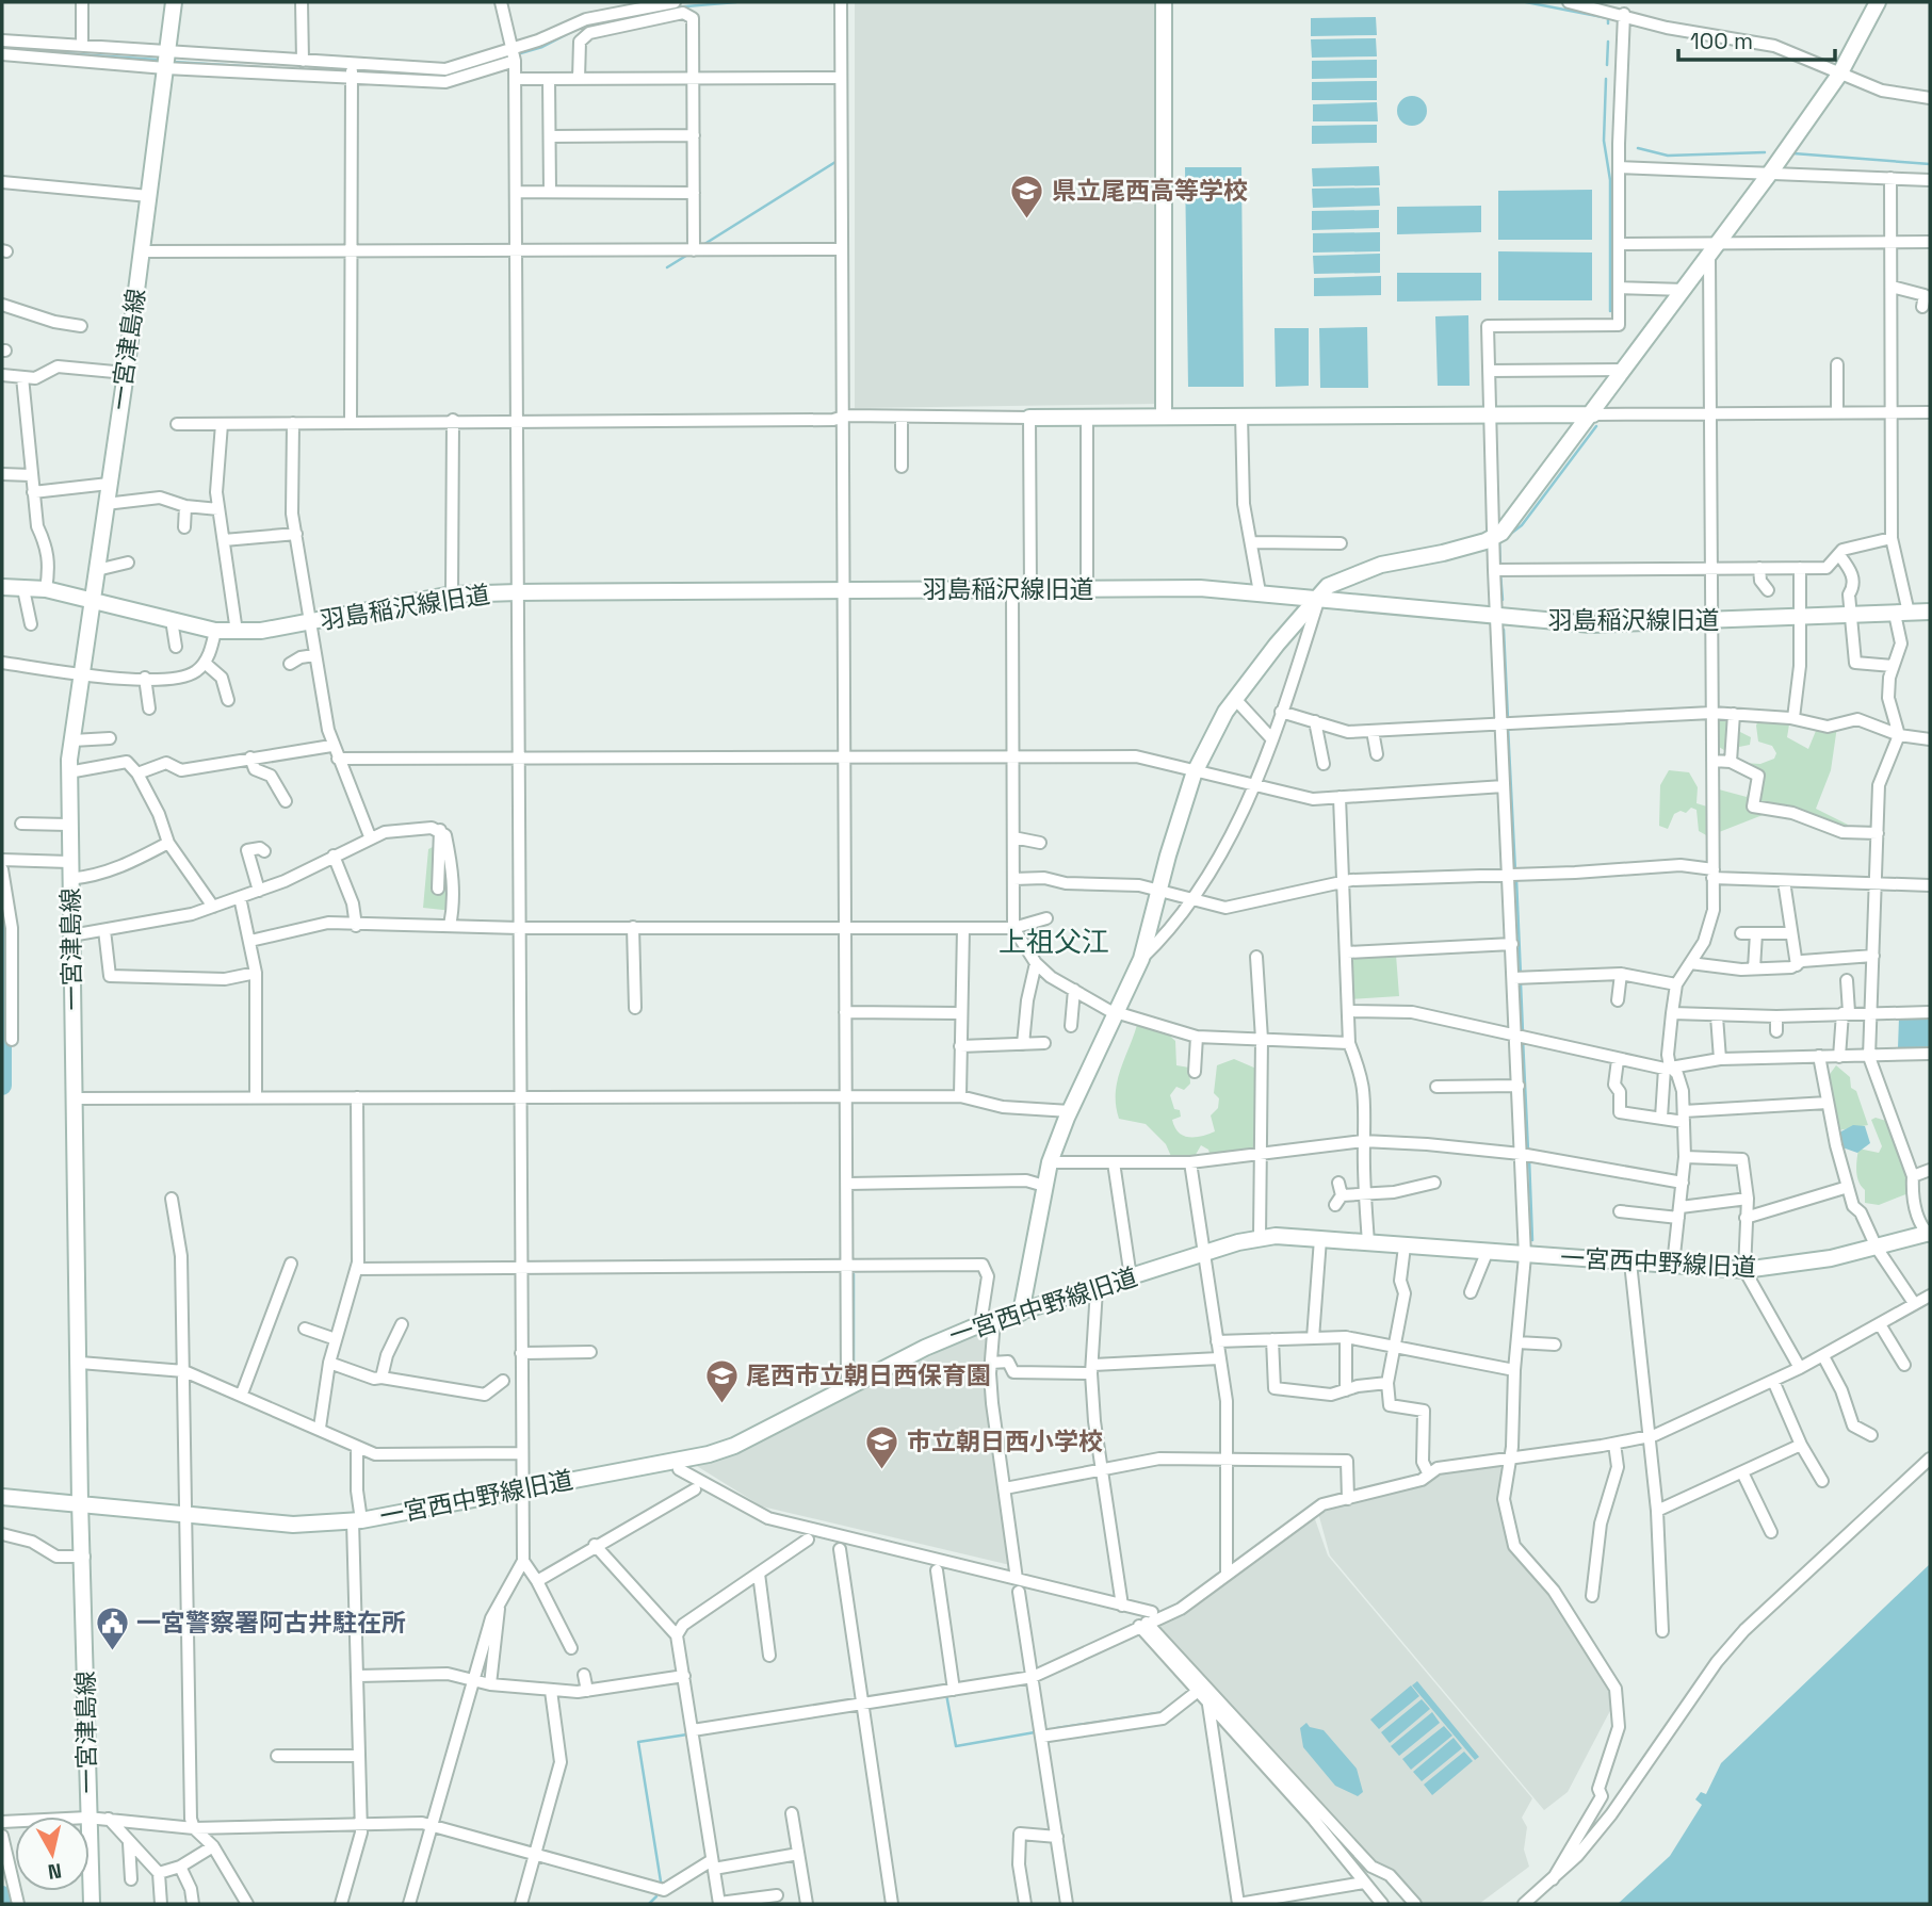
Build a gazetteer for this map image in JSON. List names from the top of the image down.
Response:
{
  "streets": {
    "street": ["一宮津島線", "羽島稲沢線旧道", "一宮西中野線旧道"]
  },
  "crossings": [
    ["一宮津島線", "羽島稲沢線旧道"],
    ["一宮津島線", "一宮西中野線旧道"]
  ],
  "districts": ["上祖父江"],
  "places": {
    "school or university": ["県立尾西高等学校", "尾西市立朝日西保育園", "市立朝日西小学校"],
    "public building": ["一宮警察署阿古井駐在所"]
  },
  "scale_bar": "100 m",
  "north": "bottom"
}
